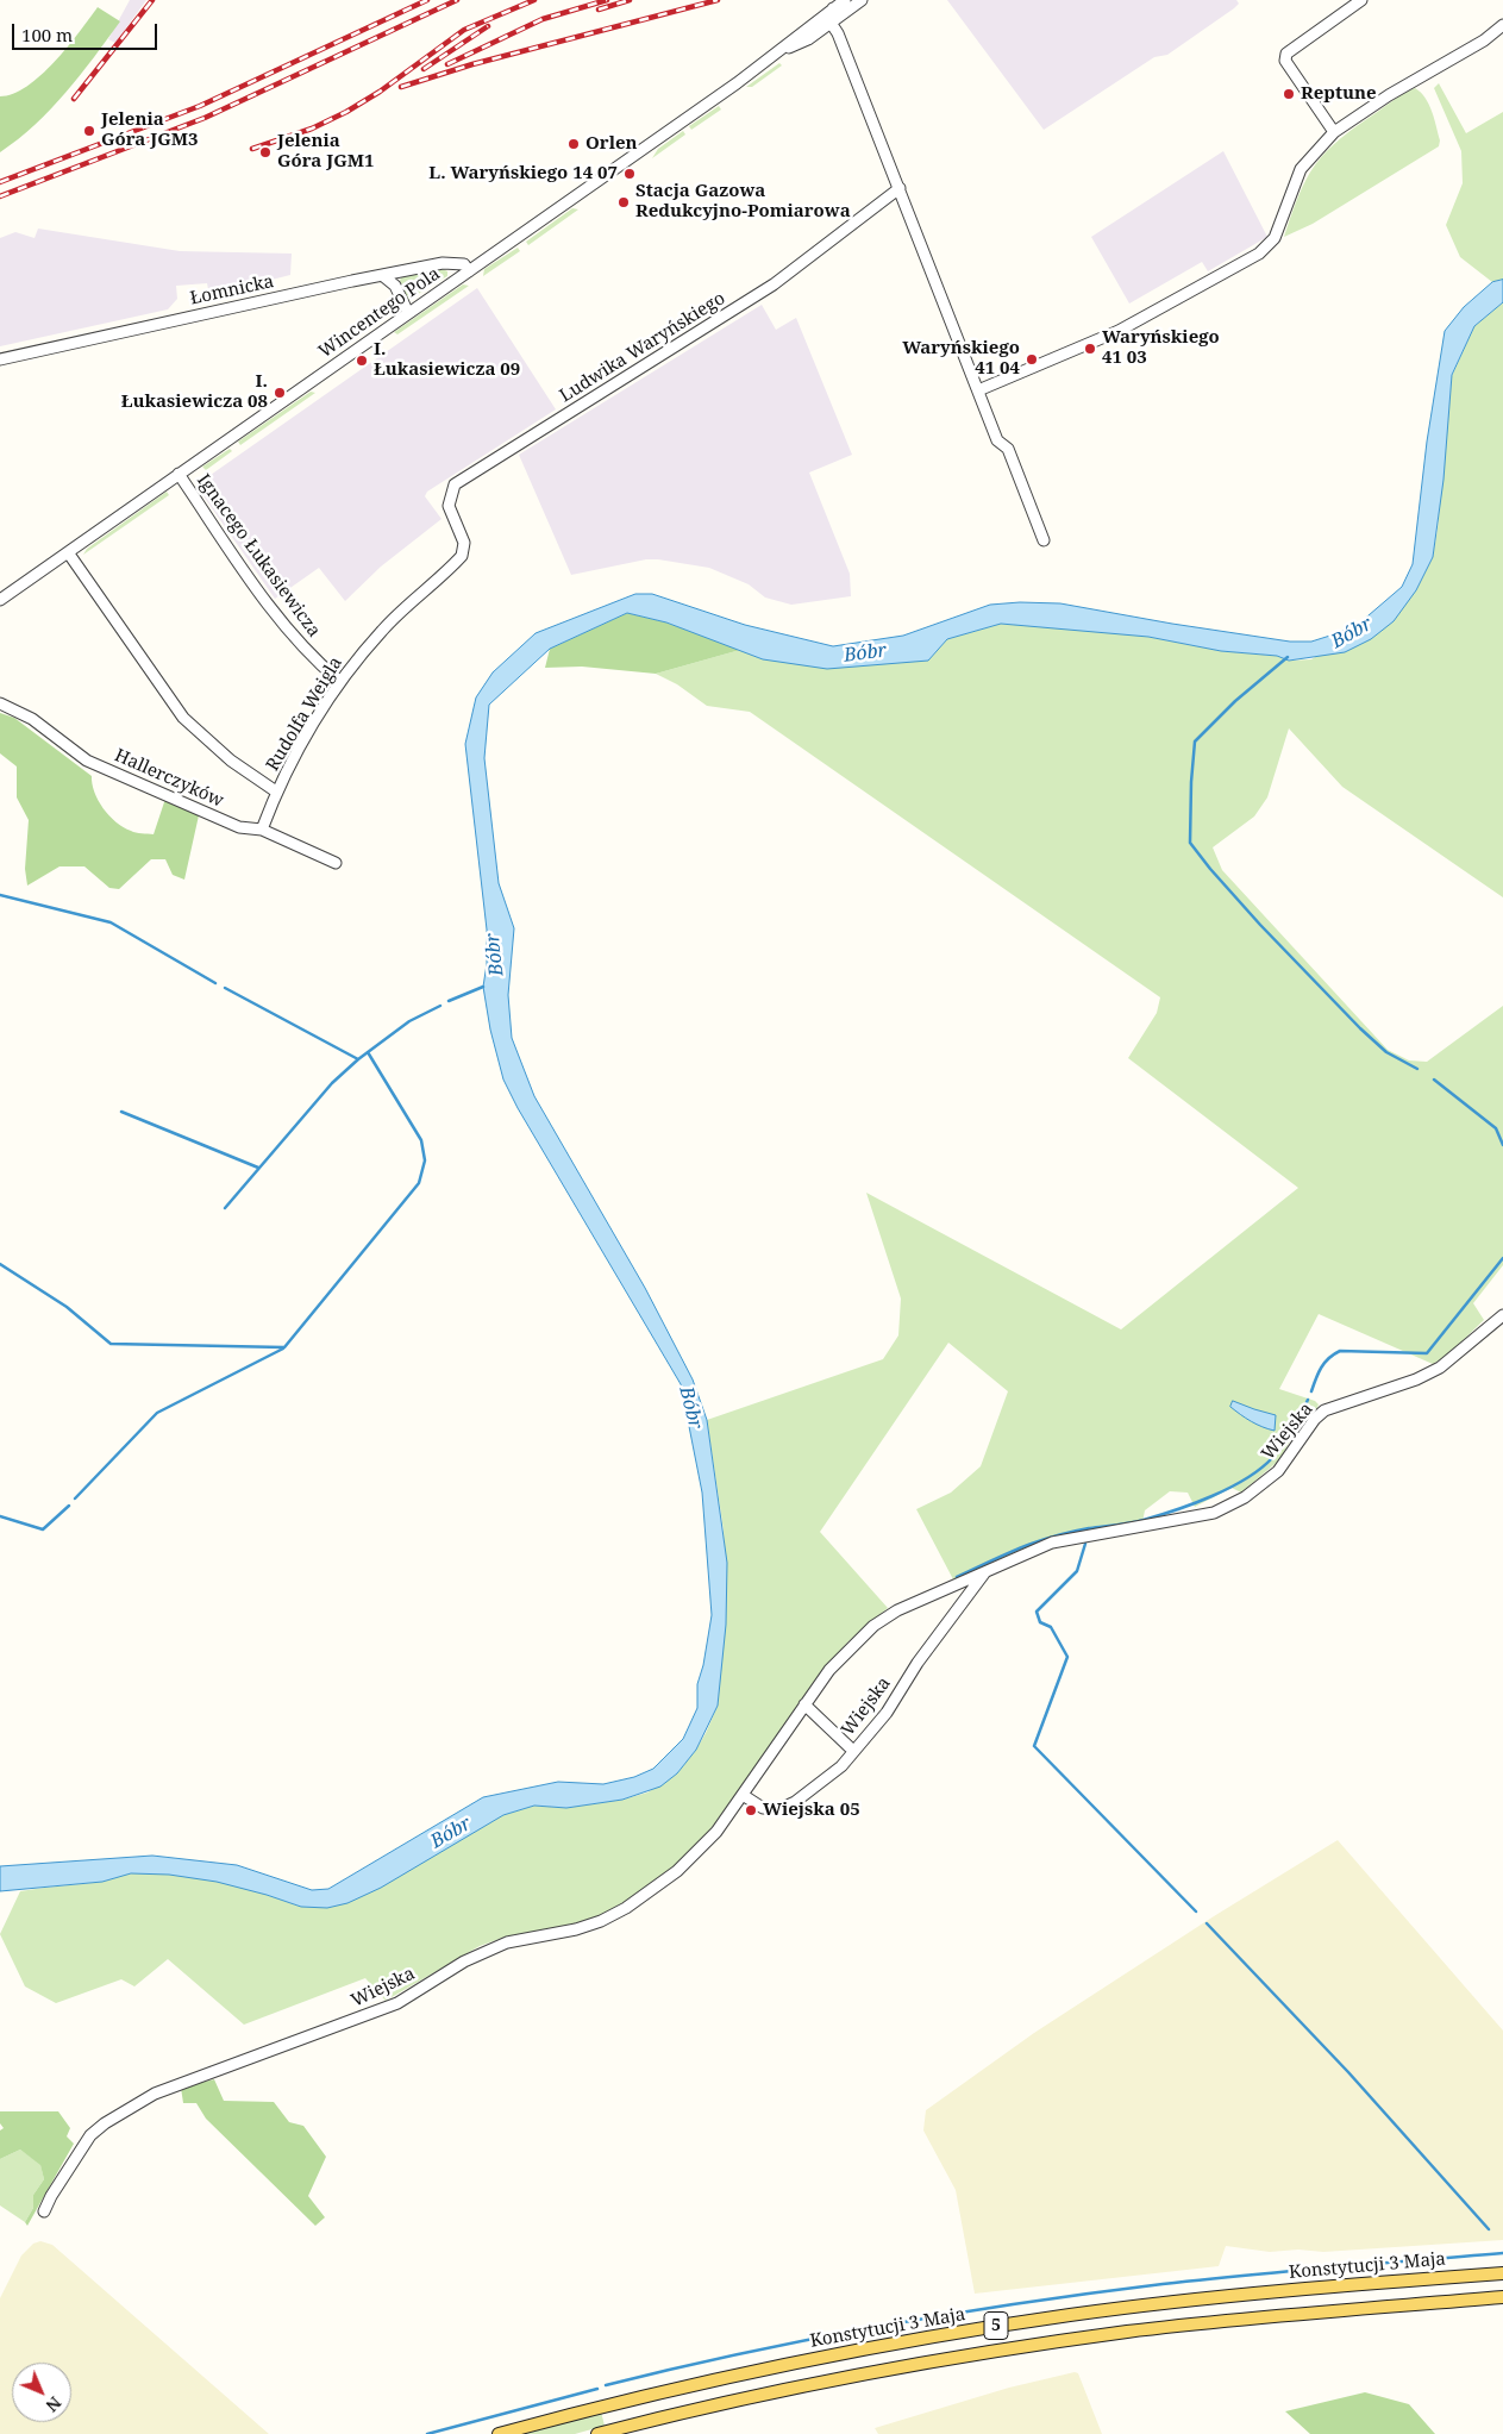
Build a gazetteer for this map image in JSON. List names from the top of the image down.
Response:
{
  "streets": {
    "main road": ["Konstytucji 3 Maja", "5"],
    "street": [
      "Łomnicka",
      "Wincentego Pola",
      "Ludwika Waryńskiego",
      "Ignacego Łukasiewicza",
      "Rudolfa Weigla",
      "Hallerczyków",
      "Wiejska"
    ]
  },
  "crossings": [
    ["Łomnicka", "Wincentego Pola"],
    ["Wincentego Pola", "Ignacego Łukasiewicza"],
    ["Ludwika Waryńskiego", "Rudolfa Weigla"],
    ["Ignacego Łukasiewicza", "Rudolfa Weigla"],
    ["Rudolfa Weigla", "Hallerczyków"]
  ],
  "water": ["Bóbr"],
  "places": [
    "Reptune",
    "Jelenia Góra JGM3",
    "Orlen",
    "Jelenia Góra JGM1",
    "L. Waryńskiego 14 07",
    "Stacja Gazowa Redukcyjno-Pomiarowa",
    "Waryńskiego 41 03",
    "Waryńskiego 41 04",
    "I. Łukasiewicza 09",
    "I. Łukasiewicza 08",
    "Wiejska 05"
  ],
  "scale_bar": "100 m",
  "north": "bottom right"
}
